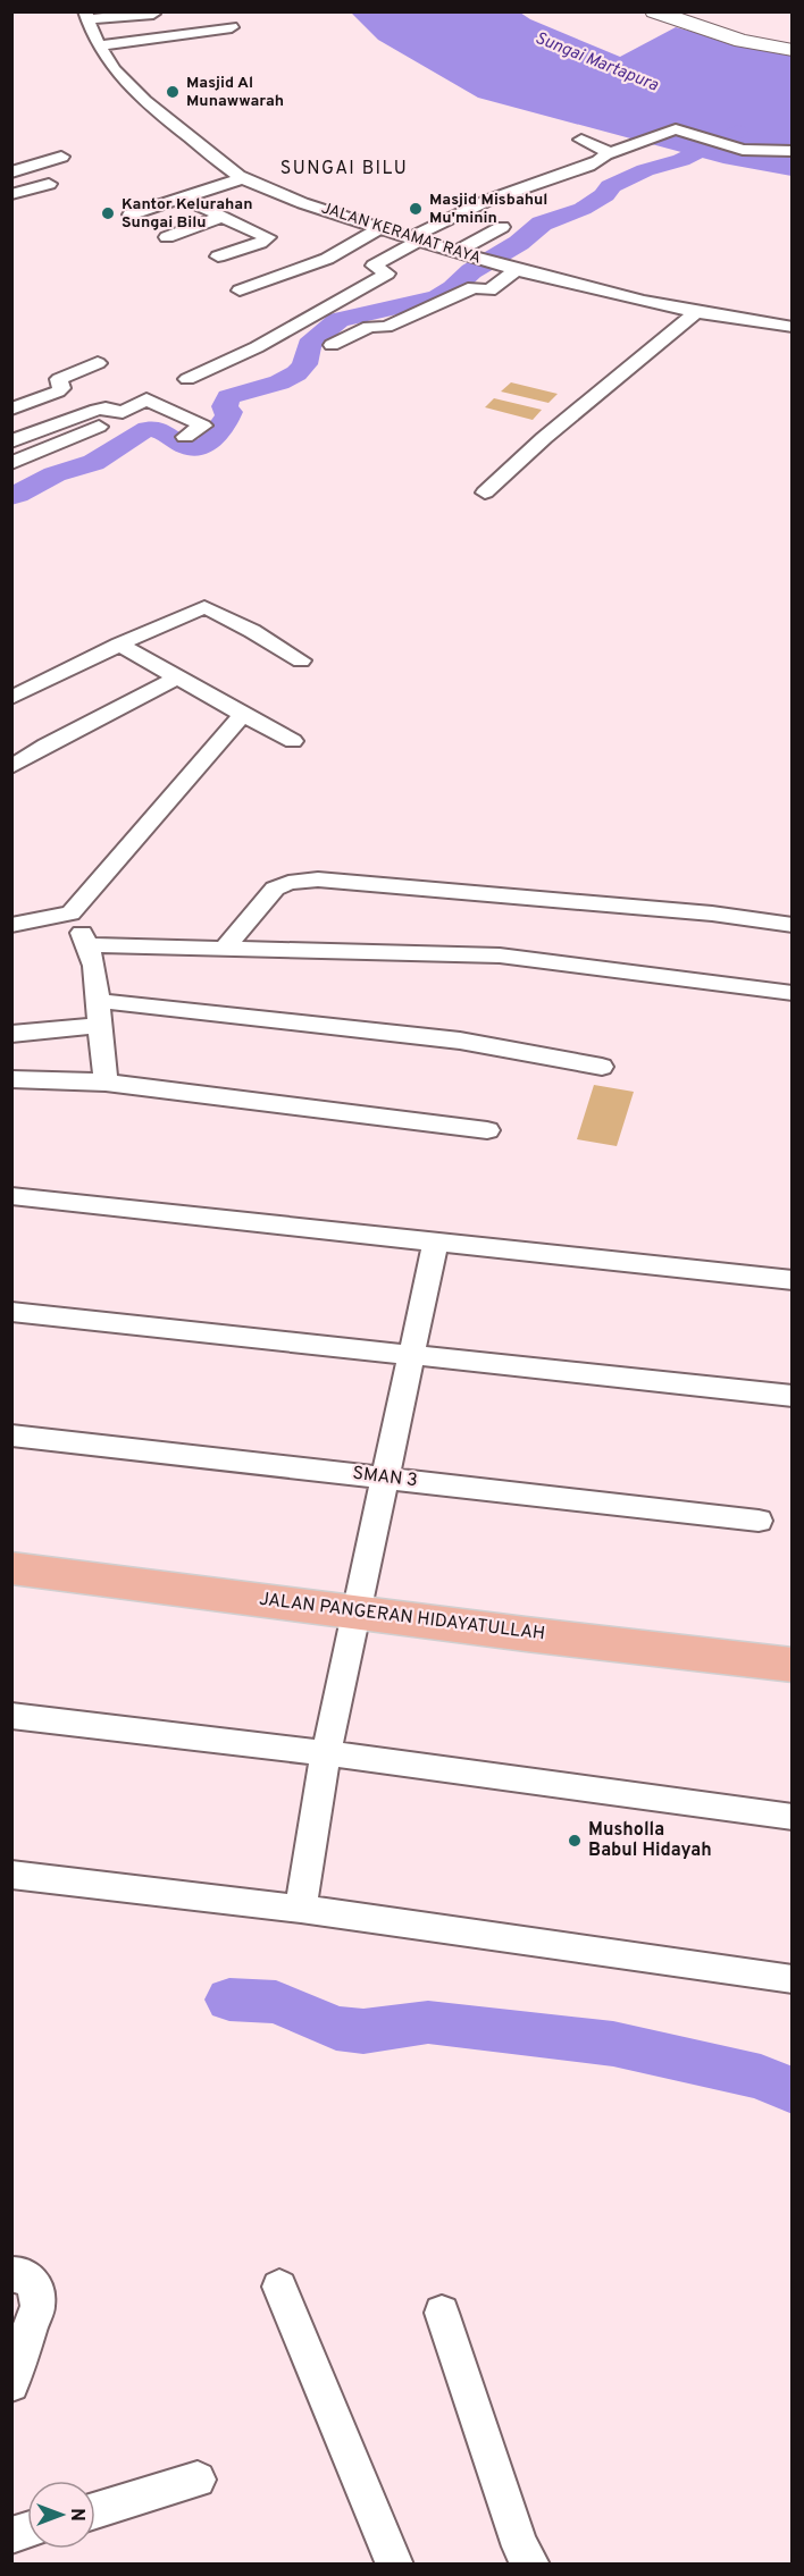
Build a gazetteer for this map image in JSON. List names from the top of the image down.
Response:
{
  "streets": {
    "main road": ["JALAN PANGERAN HIDAYATULLAH"],
    "street": ["JALAN KERAMAT RAYA", "SMAN 3"]
  },
  "districts": ["SUNGAI BILU"],
  "water": ["Sungai Martapura"],
  "places": [
    "Masjid Al Munawwarah",
    "Masjid Misbahul Mu'minin",
    "Kantor Kelurahan Sungai Bilu",
    "Musholla Babul Hidayah"
  ],
  "north": "right"
}
